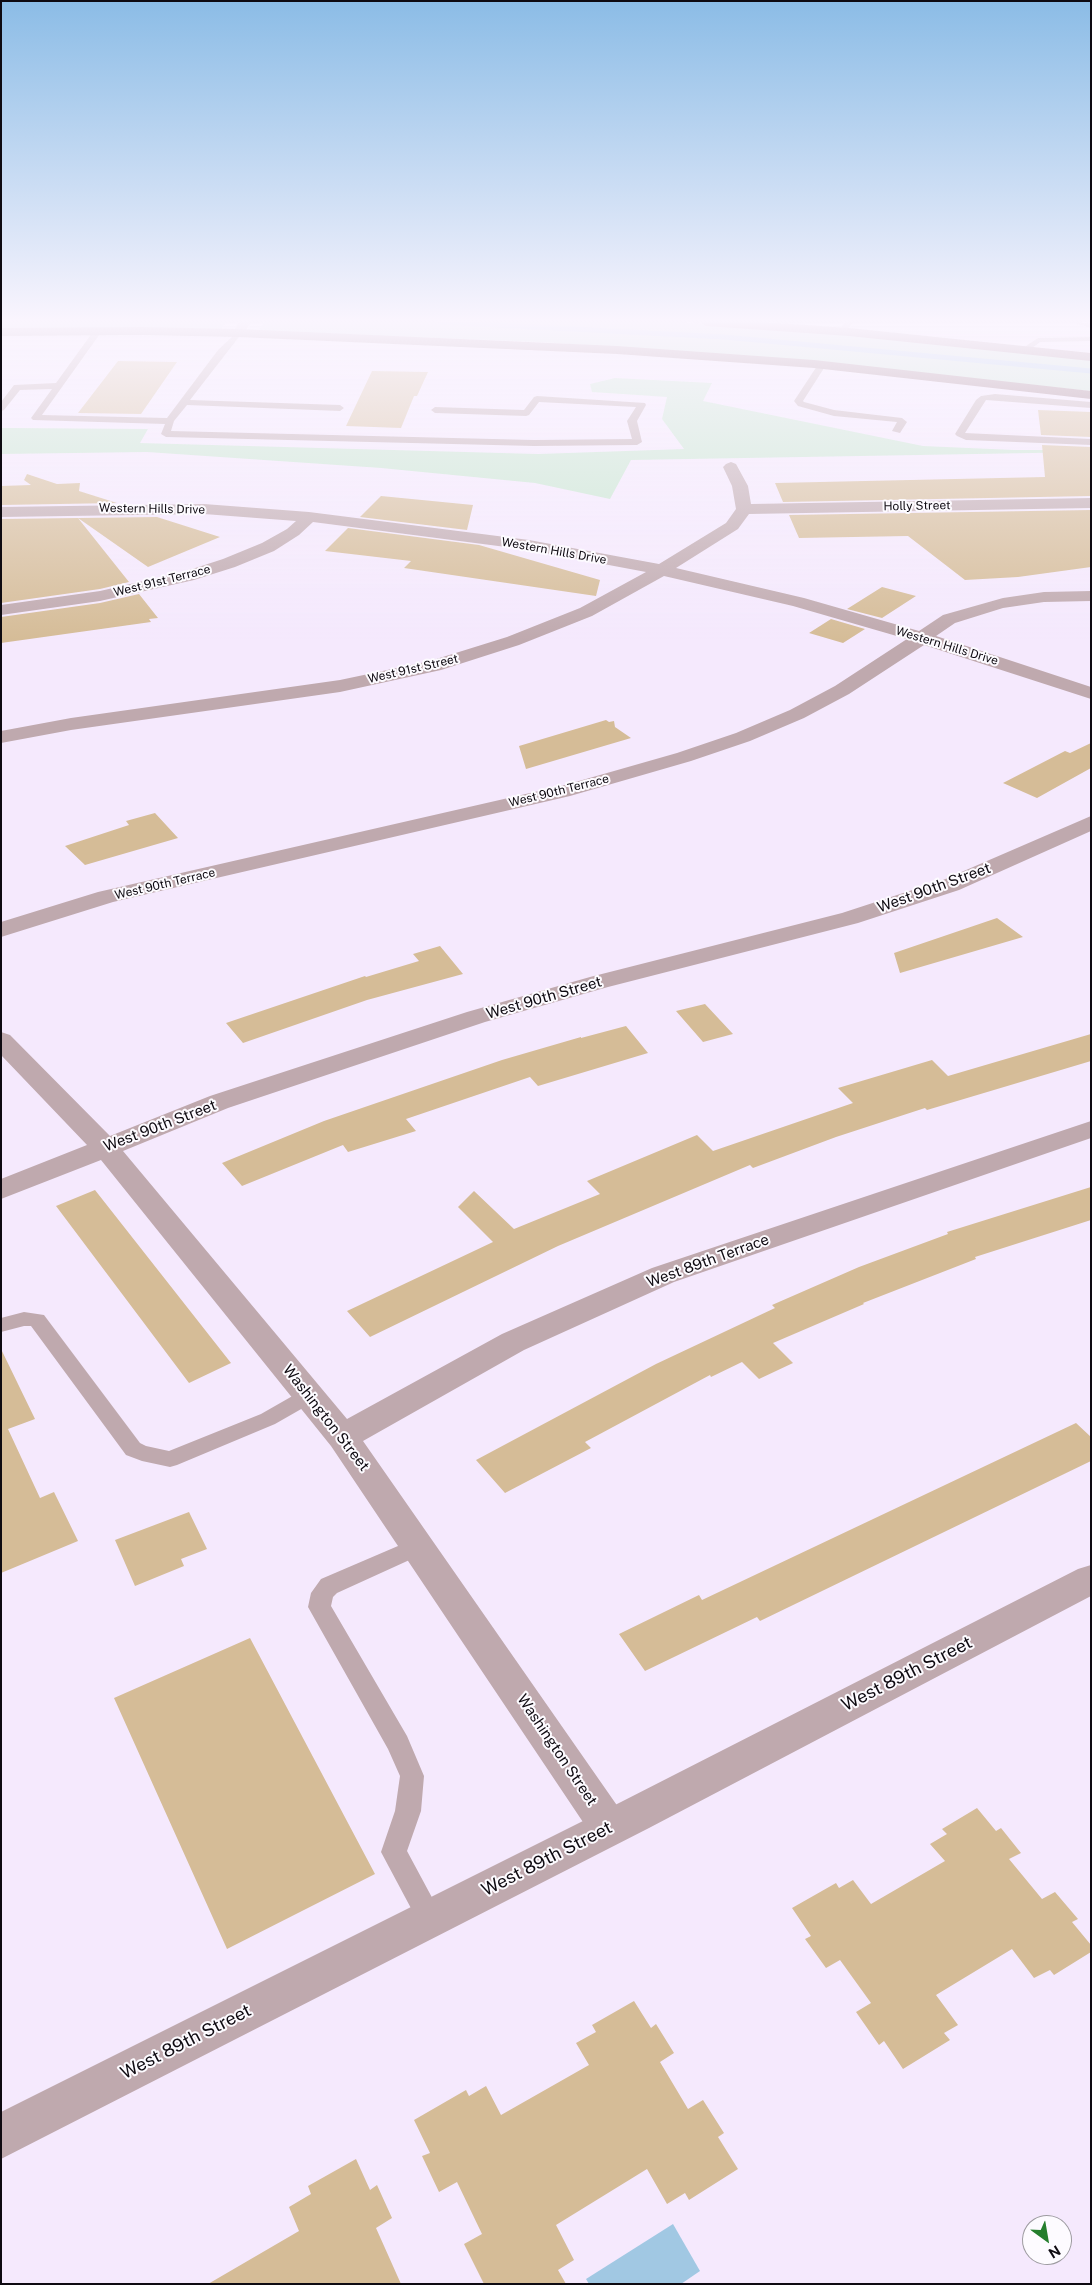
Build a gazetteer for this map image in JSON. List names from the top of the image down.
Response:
{
  "streets": {
    "street": [
      "Holly Street",
      "Western Hills Drive",
      "West 91st Terrace",
      "West 91st Street",
      "West 90th Terrace",
      "West 90th Street",
      "West 89th Terrace",
      "Washington Street",
      "West 89th Street"
    ]
  },
  "crossings": [
    ["Holly Street", "West 91st Street"],
    ["Western Hills Drive", "West 91st Terrace"],
    ["Western Hills Drive", "West 91st Street"],
    ["Western Hills Drive", "West 90th Terrace"],
    ["West 90th Street", "Washington Street"],
    ["West 89th Terrace", "Washington Street"],
    ["Washington Street", "West 89th Street"]
  ],
  "north": "bottom right"
}
